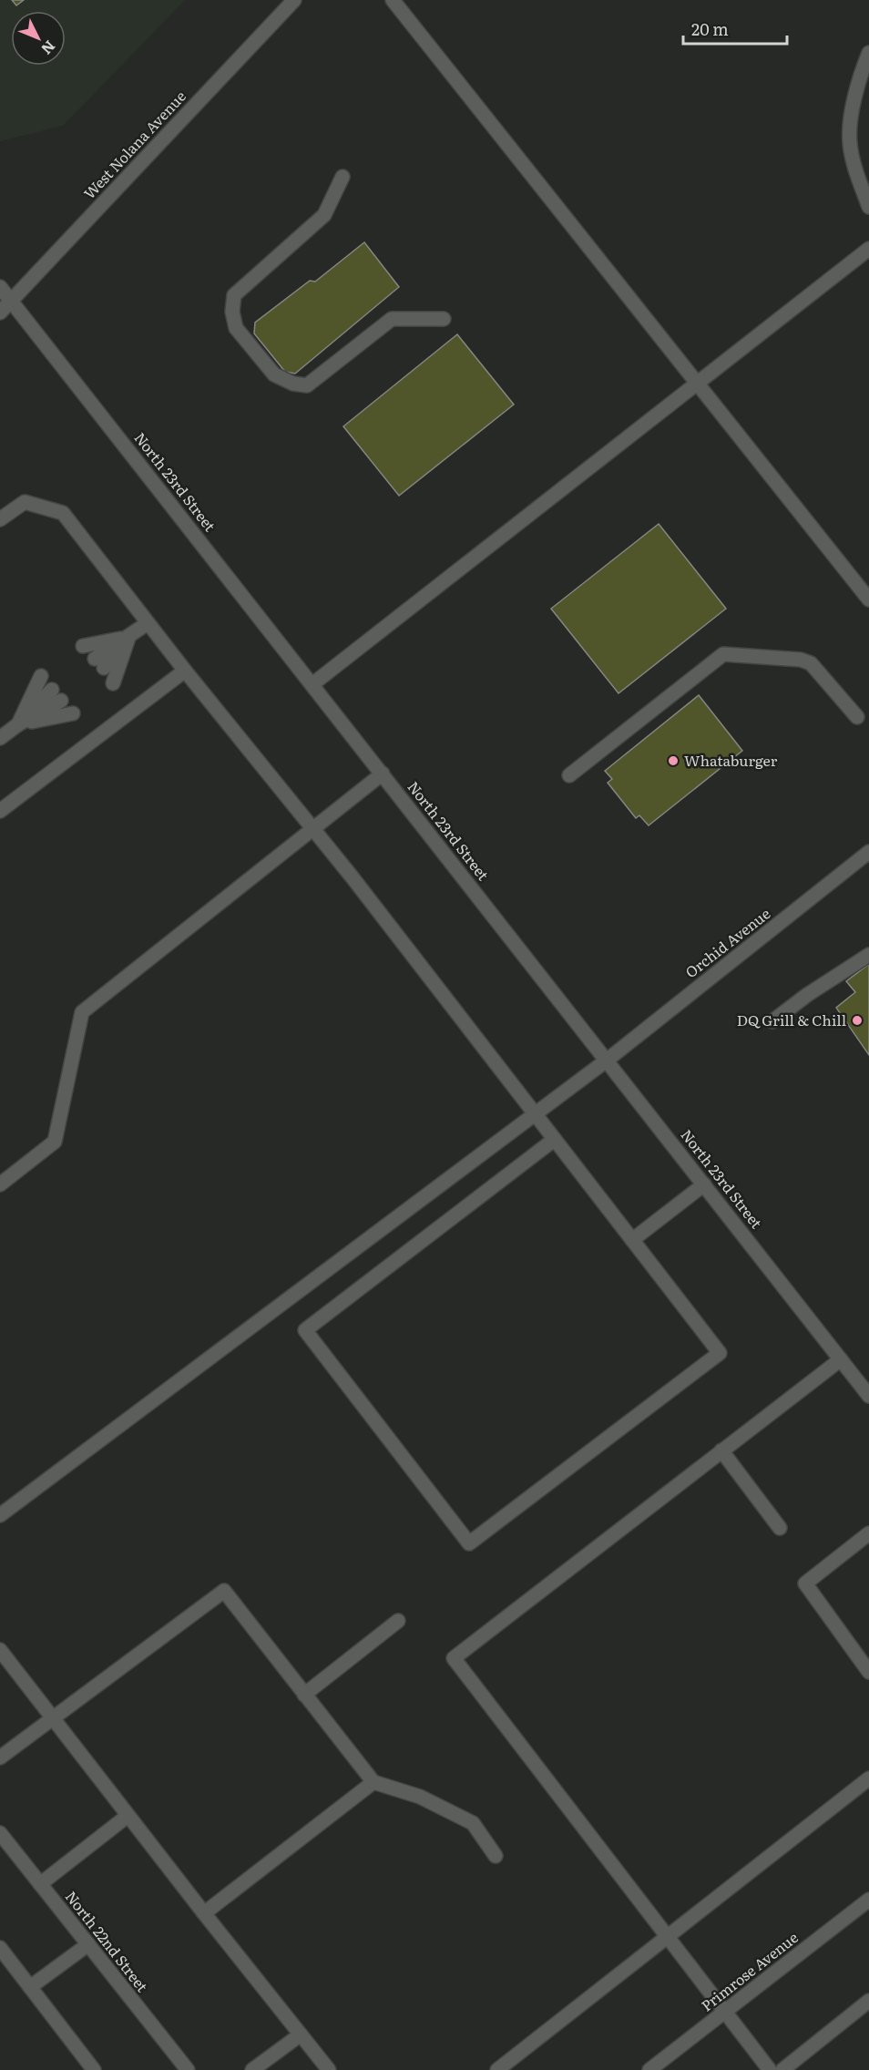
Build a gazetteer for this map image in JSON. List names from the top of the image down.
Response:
{
  "streets": {
    "main road": [
      "West Nolana Avenue",
      "North 23rd Street",
      "Orchid Avenue",
      "North 22nd Street",
      "Primrose Avenue"
    ]
  },
  "crossings": [
    ["West Nolana Avenue", "North 23rd Street"],
    ["North 23rd Street", "Orchid Avenue"]
  ],
  "places": ["Whataburger", "DQ Grill & Chill"],
  "scale_bar": "20 m",
  "north": "bottom right"
}
